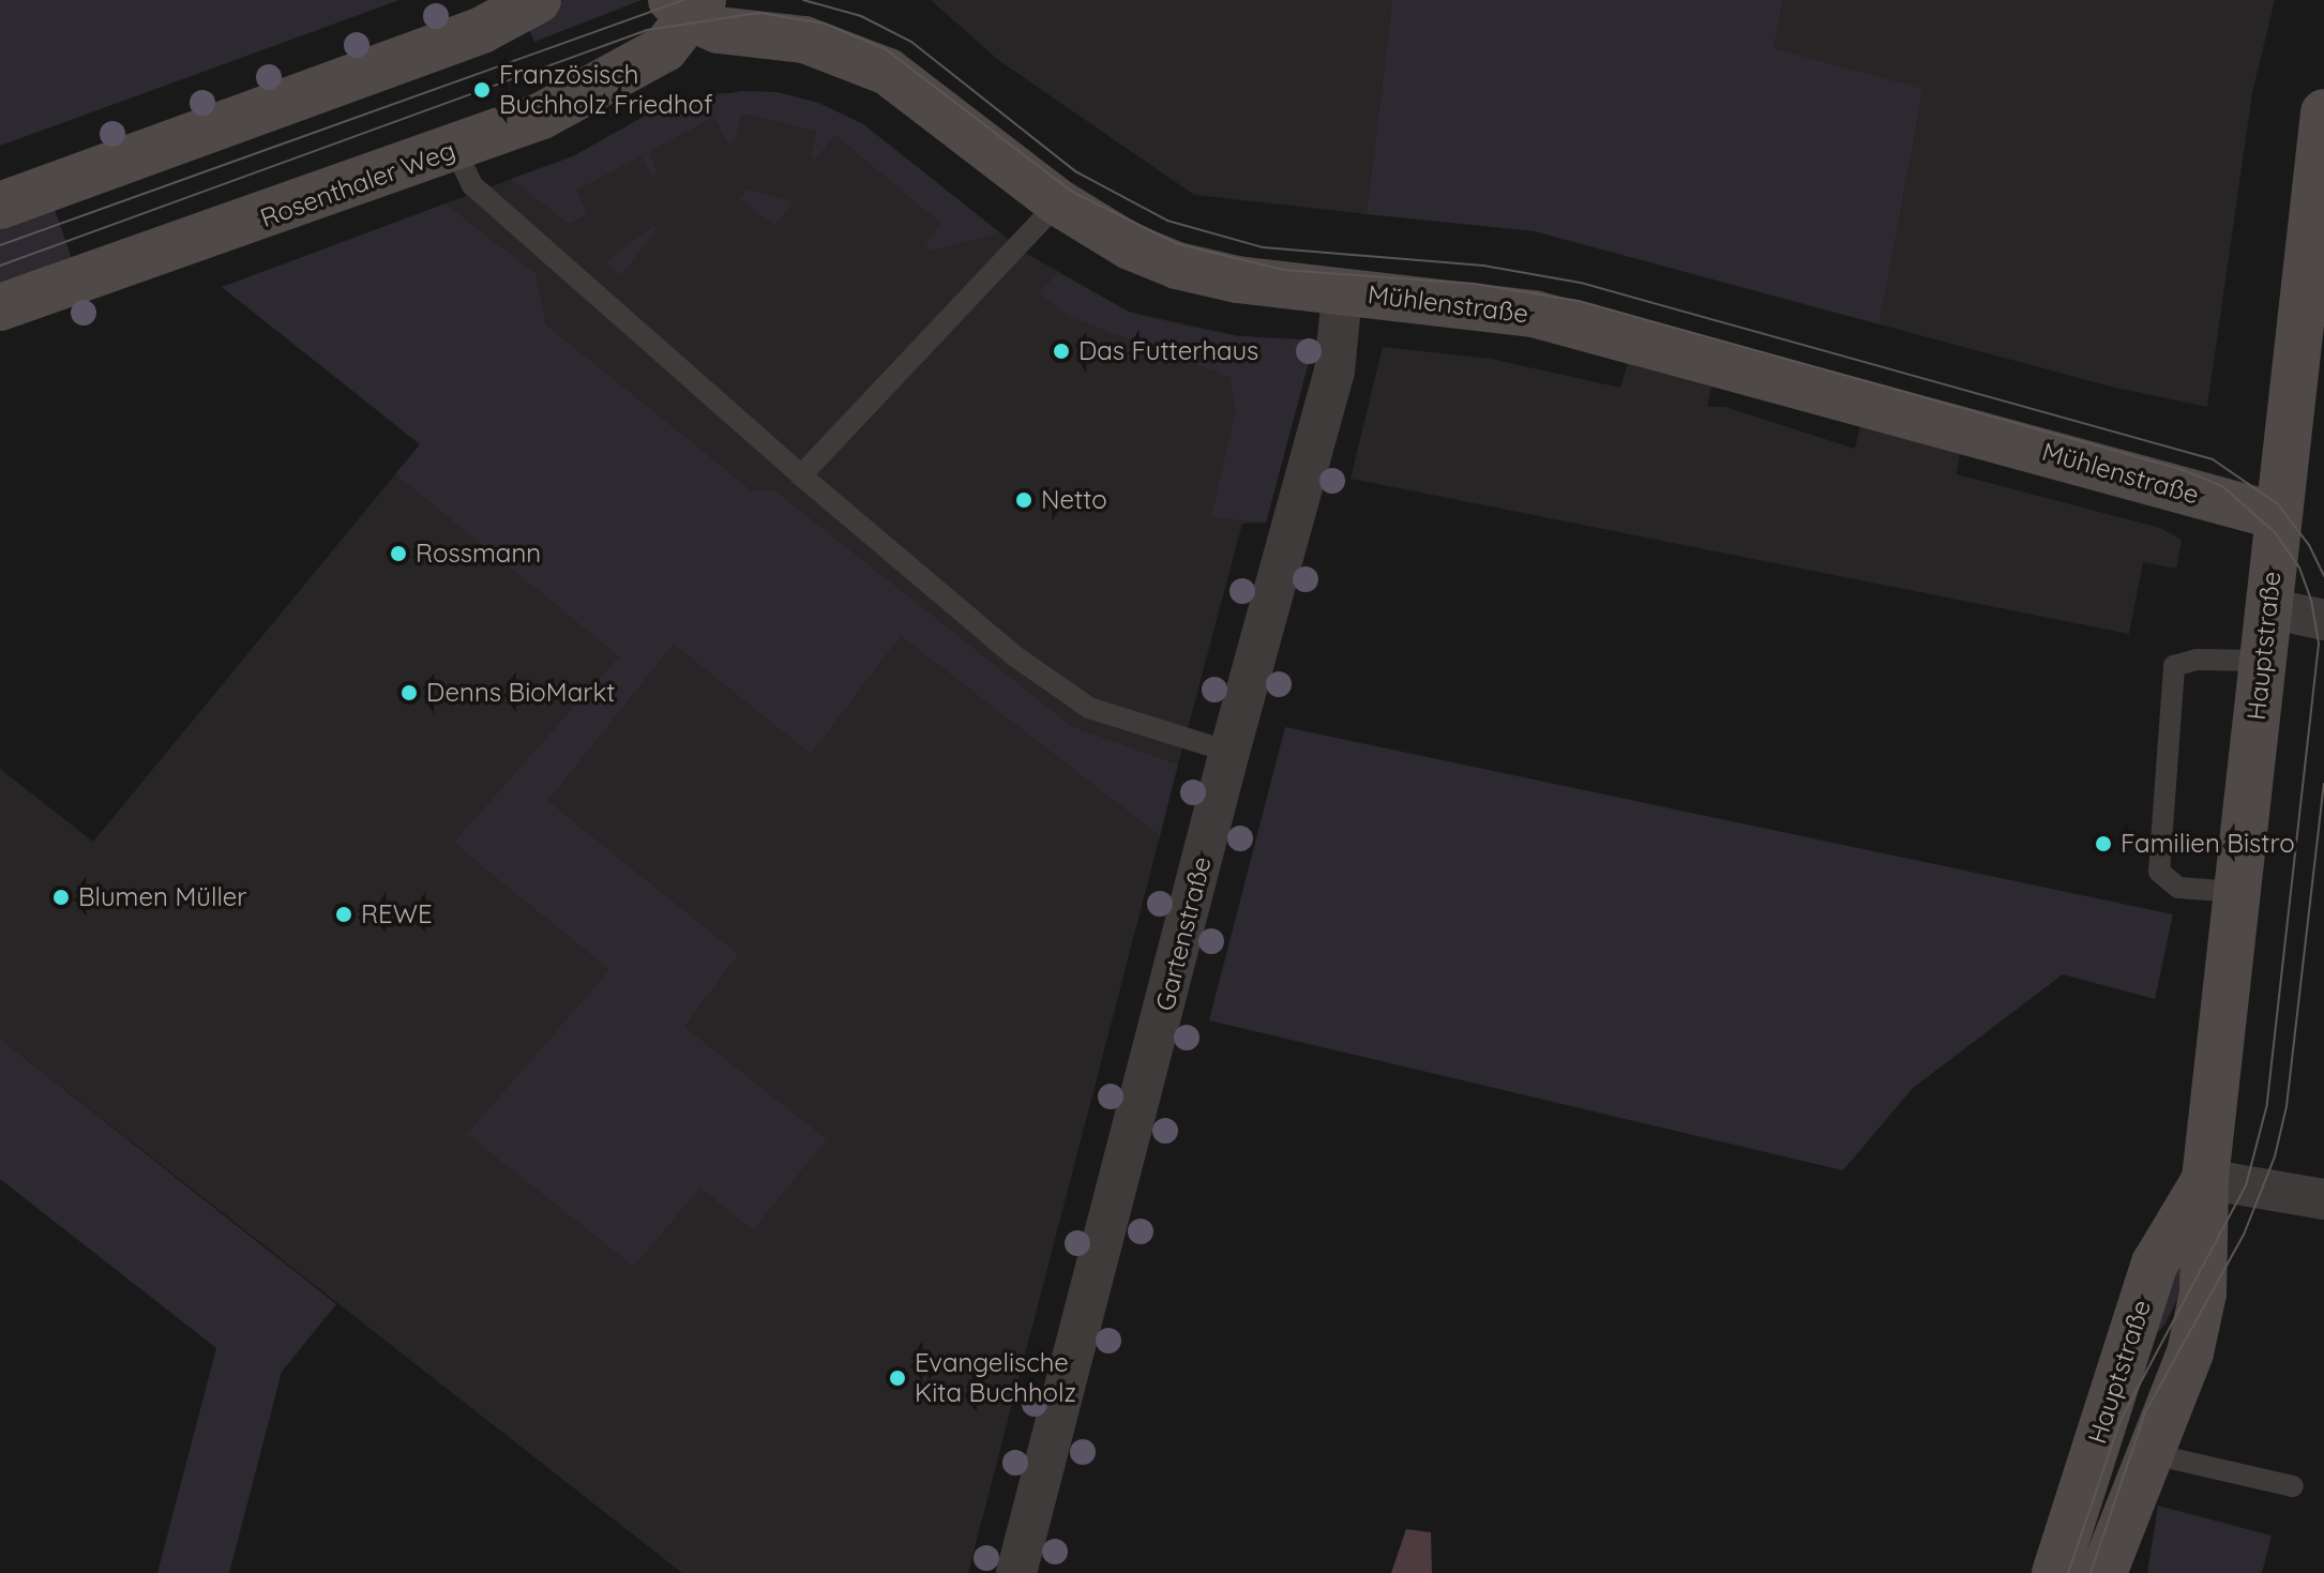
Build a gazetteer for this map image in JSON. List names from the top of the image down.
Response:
{
  "streets": {
    "main road": ["Rosenthaler Weg", "Mühlenstraße", "Hauptstraße"],
    "street": ["Gartenstraße"]
  },
  "crossings": [
    ["Rosenthaler Weg", "Mühlenstraße"],
    ["Mühlenstraße", "Hauptstraße"],
    ["Mühlenstraße", "Gartenstraße"]
  ],
  "places": [
    "Französisch Buchholz Friedhof",
    "Das Futterhaus",
    "Netto",
    "Rossmann",
    "Denns BioMarkt",
    "Familien Bistro",
    "Blumen Müller",
    "REWE",
    "Evangelische Kita Buchholz"
  ]
}
